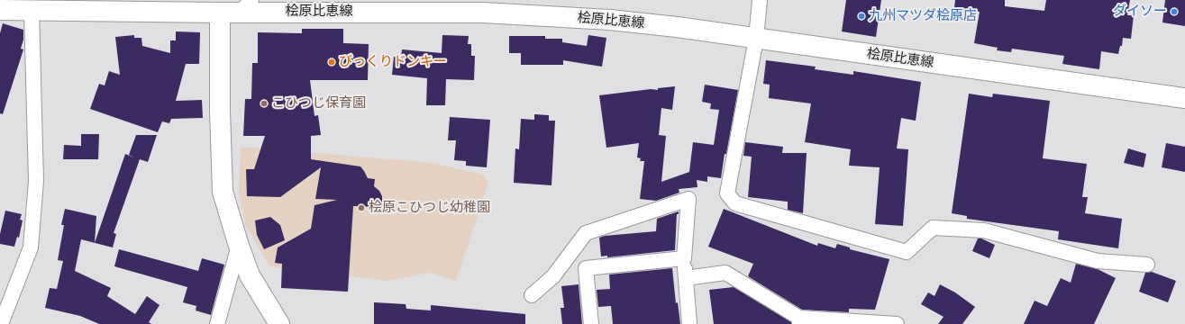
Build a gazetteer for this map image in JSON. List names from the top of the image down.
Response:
{
  "streets": {
    "main road": ["桧原比恵線"]
  },
  "places": [
    "ダイソー",
    "九州マツダ桧原店",
    "びっくりドンキー",
    "こひつじ保育園",
    "桧原こひつじ幼稚園"
  ]
}
